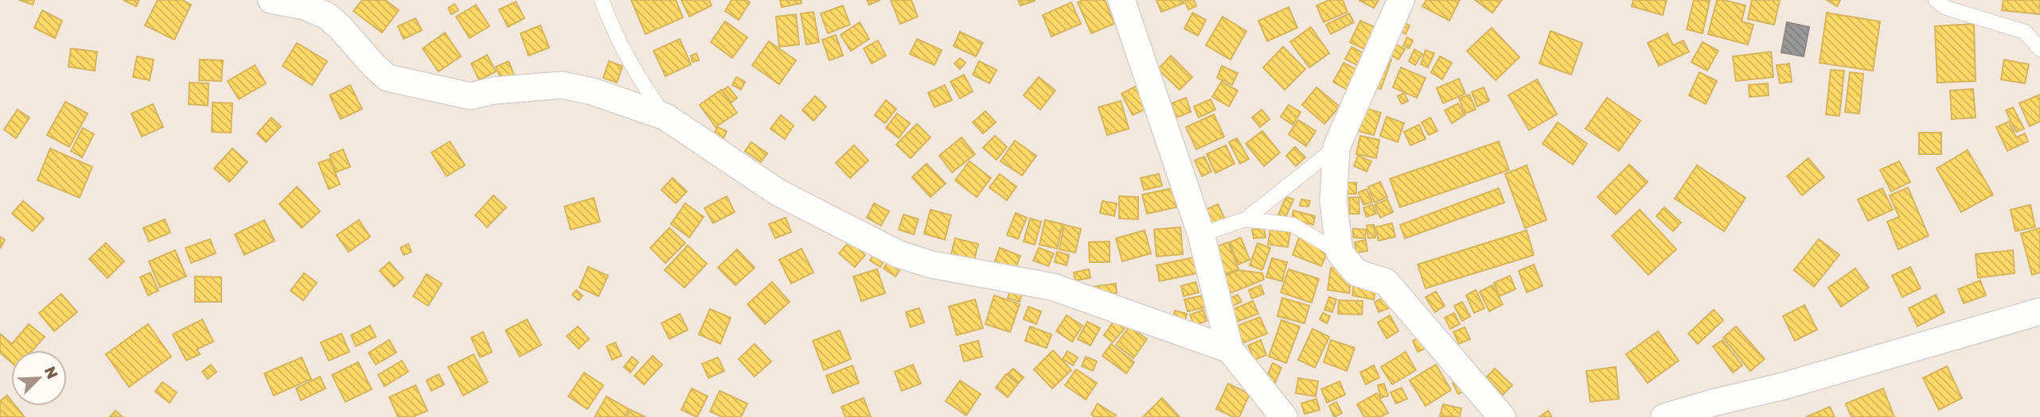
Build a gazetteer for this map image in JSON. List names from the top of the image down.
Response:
{
  "north": "top right"
}
